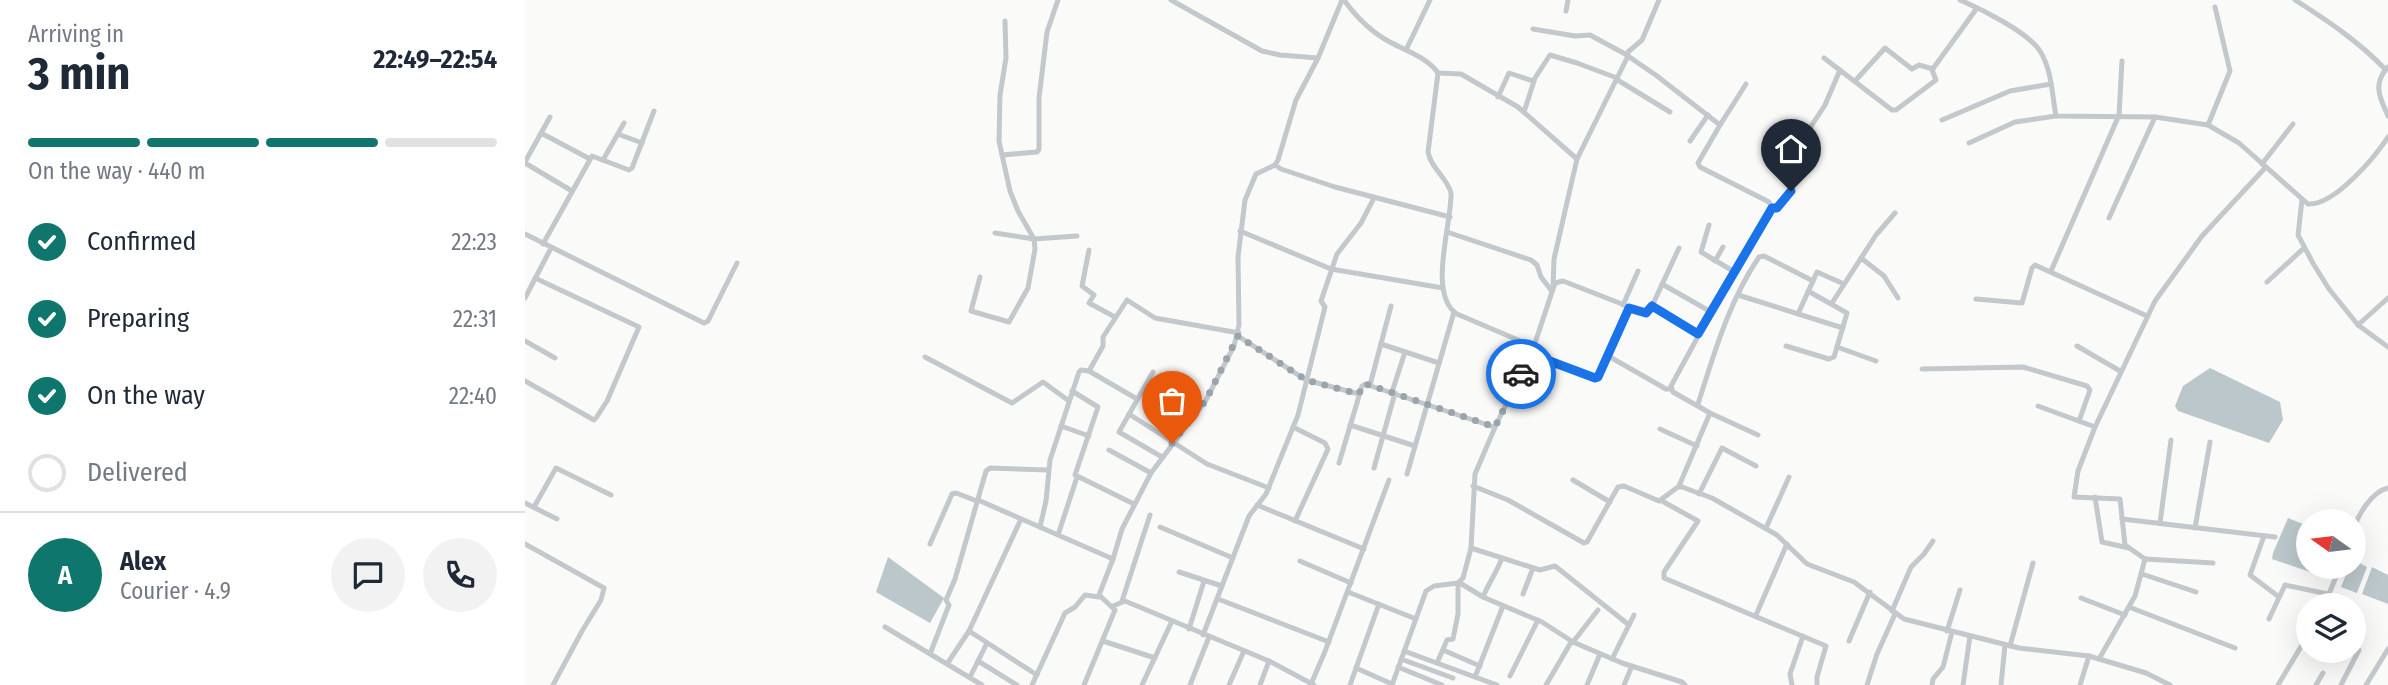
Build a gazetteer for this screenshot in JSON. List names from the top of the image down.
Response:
{
  "north": "left",
  "page": {
    "heading": ["3 min", "Arriving in", "22:49–22:54"],
    "panel": ["Alex", "Courier · 4.9"],
    "bar": "On the way · 440 m",
    "list": [
      ["Confirmed", "22:23"],
      ["Preparing", "22:31"],
      ["On the way", "22:40"],
      "Delivered"
    ],
    "round": "A"
  }
}
